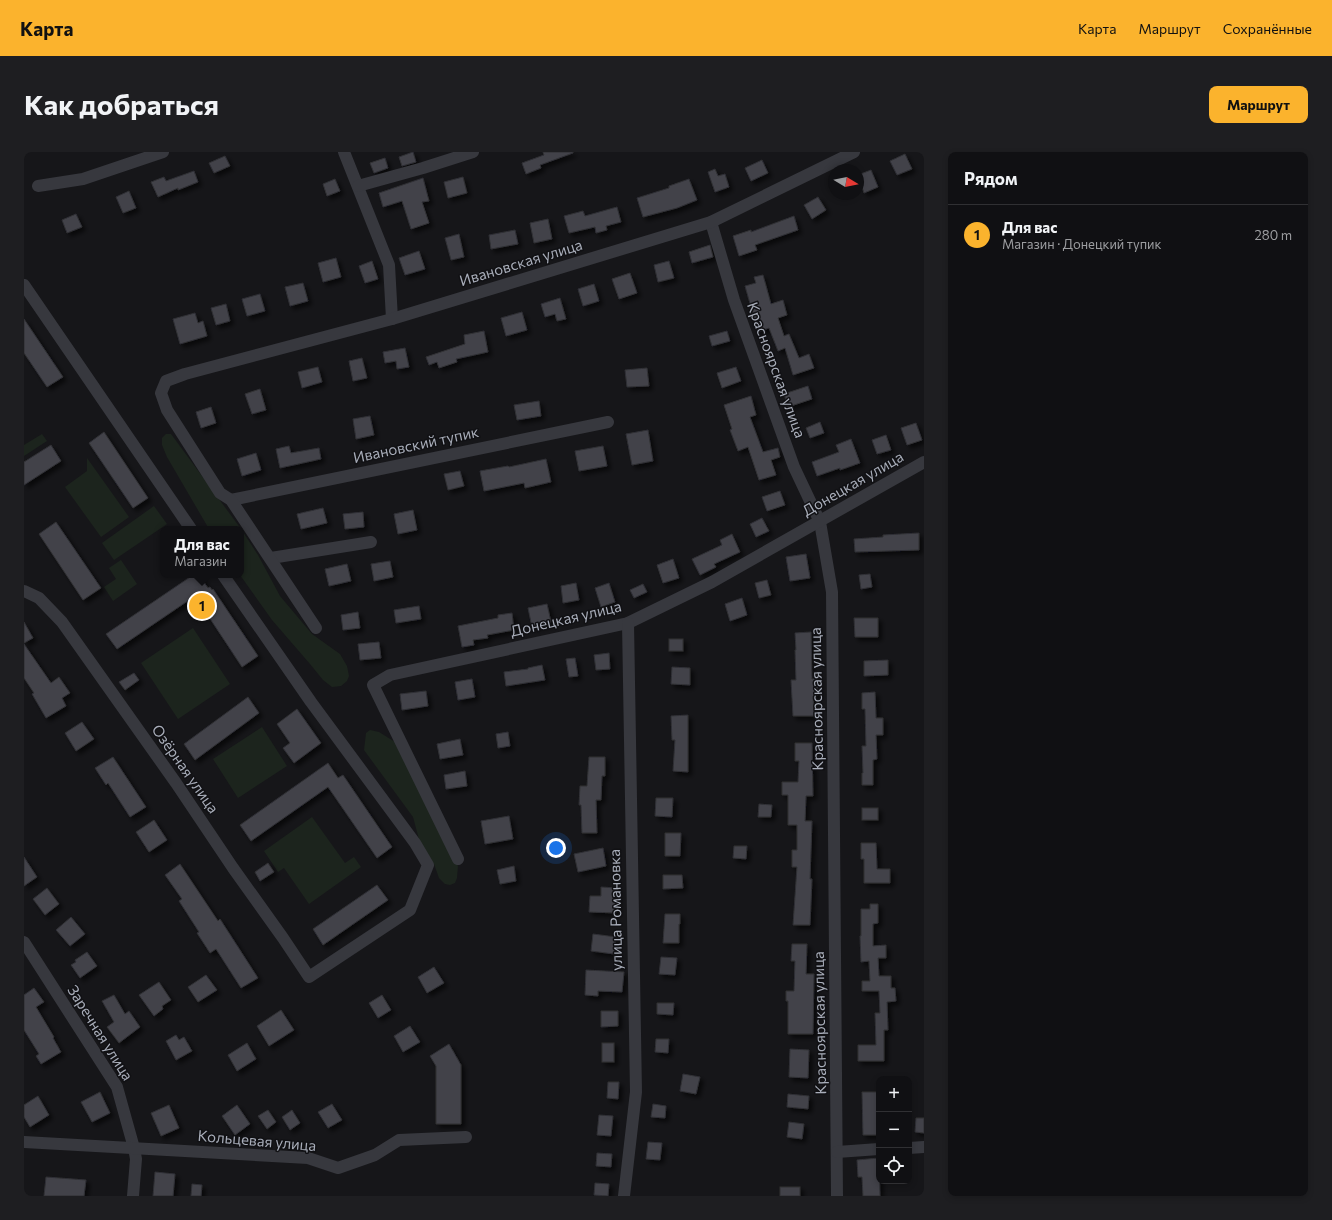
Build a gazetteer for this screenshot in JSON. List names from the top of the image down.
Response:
{
  "streets": {
    "street": [
      "Ивановская улица",
      "Красноярская улица",
      "Ивановский тупик",
      "Донецкая улица",
      "Озёрная улица",
      "улица Романовка",
      "Заречная улица",
      "Кольцевая улица"
    ]
  },
  "crossings": [
    ["Ивановская улица", "Красноярская улица"],
    ["Ивановская улица", "Ивановский тупик"],
    ["Красноярская улица", "Донецкая улица"],
    ["Донецкая улица", "улица Романовка"],
    ["Заречная улица", "Кольцевая улица"]
  ],
  "north": "right",
  "page": {
    "header": "Карта",
    "nav": ["Карта", "Маршрут", "Сохранённые"],
    "buttons": "Маршрут",
    "title": "Как добраться",
    "heading": "Рядом",
    "list": [
      {
        "mark": "1",
        "name": "Для вас",
        "note": "Магазин · Донецкий тупик",
        "value": "280 m"
      }
    ],
    "popup": ["Для вас", "Магазин"],
    "pins": "1",
    "map_buttons": ["+", "−"]
  }
}
